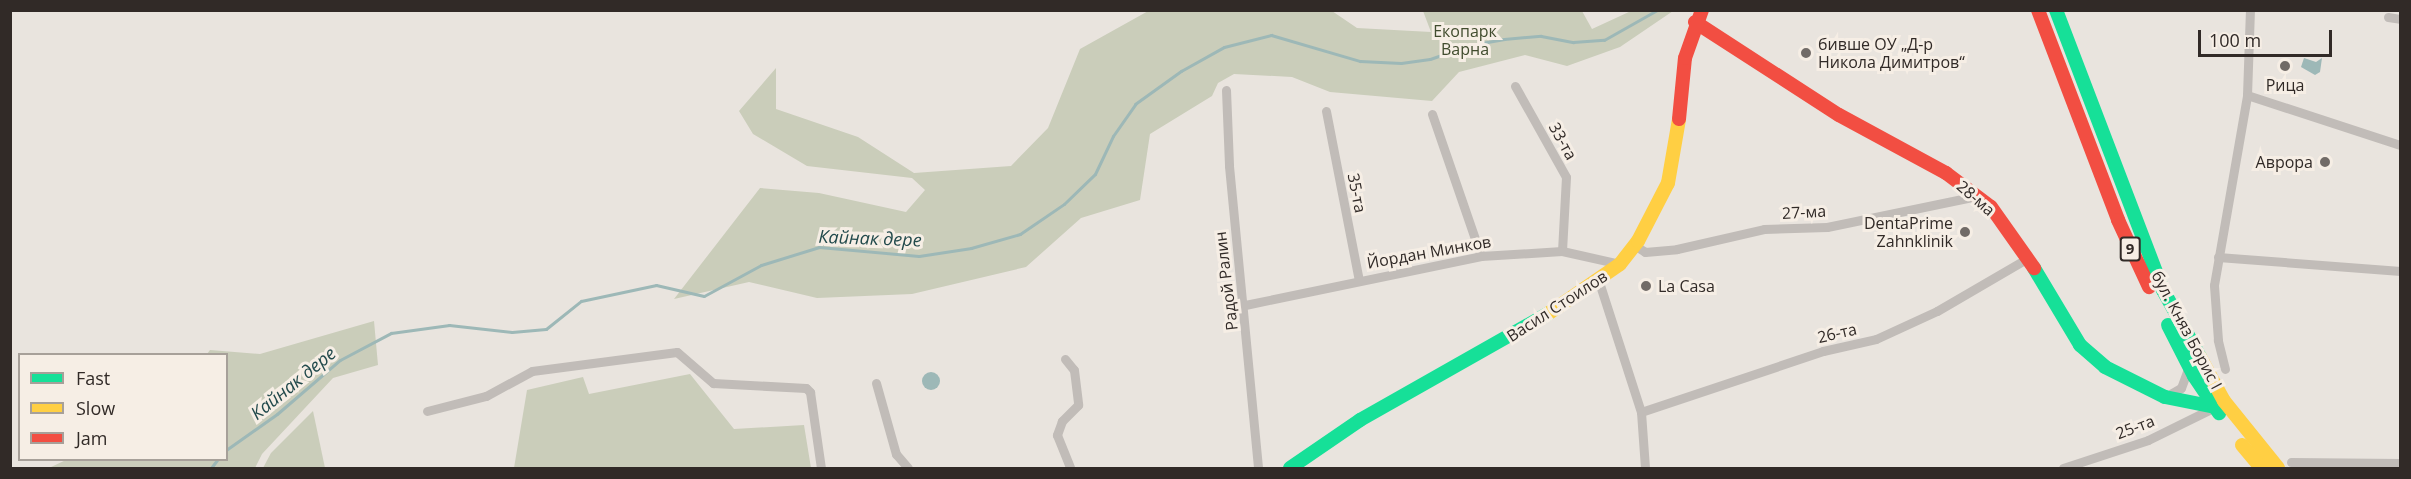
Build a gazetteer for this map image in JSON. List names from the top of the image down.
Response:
{
  "streets": {
    "main road": [
      "28-ма",
      "9",
      "Васил Стоилов",
      "бул. Княз Борис I"
    ],
    "street": [
      "33-та",
      "35-та",
      "27-ма",
      "Йордан Минков",
      "Радой Ралин",
      "26-та",
      "25-та"
    ]
  },
  "crossings": [
    ["33-та", "Йордан Минков"],
    ["35-та", "Йордан Минков"],
    ["28-ма", "27-ма"],
    ["28-ма", "Васил Стоилов"],
    ["28-ма", "бул. Княз Борис I"],
    ["28-ма", "26-та"],
    ["28-ма", "25-та"],
    ["27-ма", "Васил Стоилов"],
    ["Йордан Минков", "Радой Ралин"],
    ["Йордан Минков", "Васил Стоилов"],
    ["бул. Княз Борис I", "25-та"]
  ],
  "water": ["Кайнак дере"],
  "parks": ["Екопарк Варна"],
  "places": [
    "бивше ОУ „Д-р Никола Димитров“",
    "Рица",
    "Аврора",
    "DentaPrime Zahnklinik",
    "La Casa"
  ],
  "legend": ["Fast", "Slow", "Jam"],
  "scale_bar": "100 m"
}
